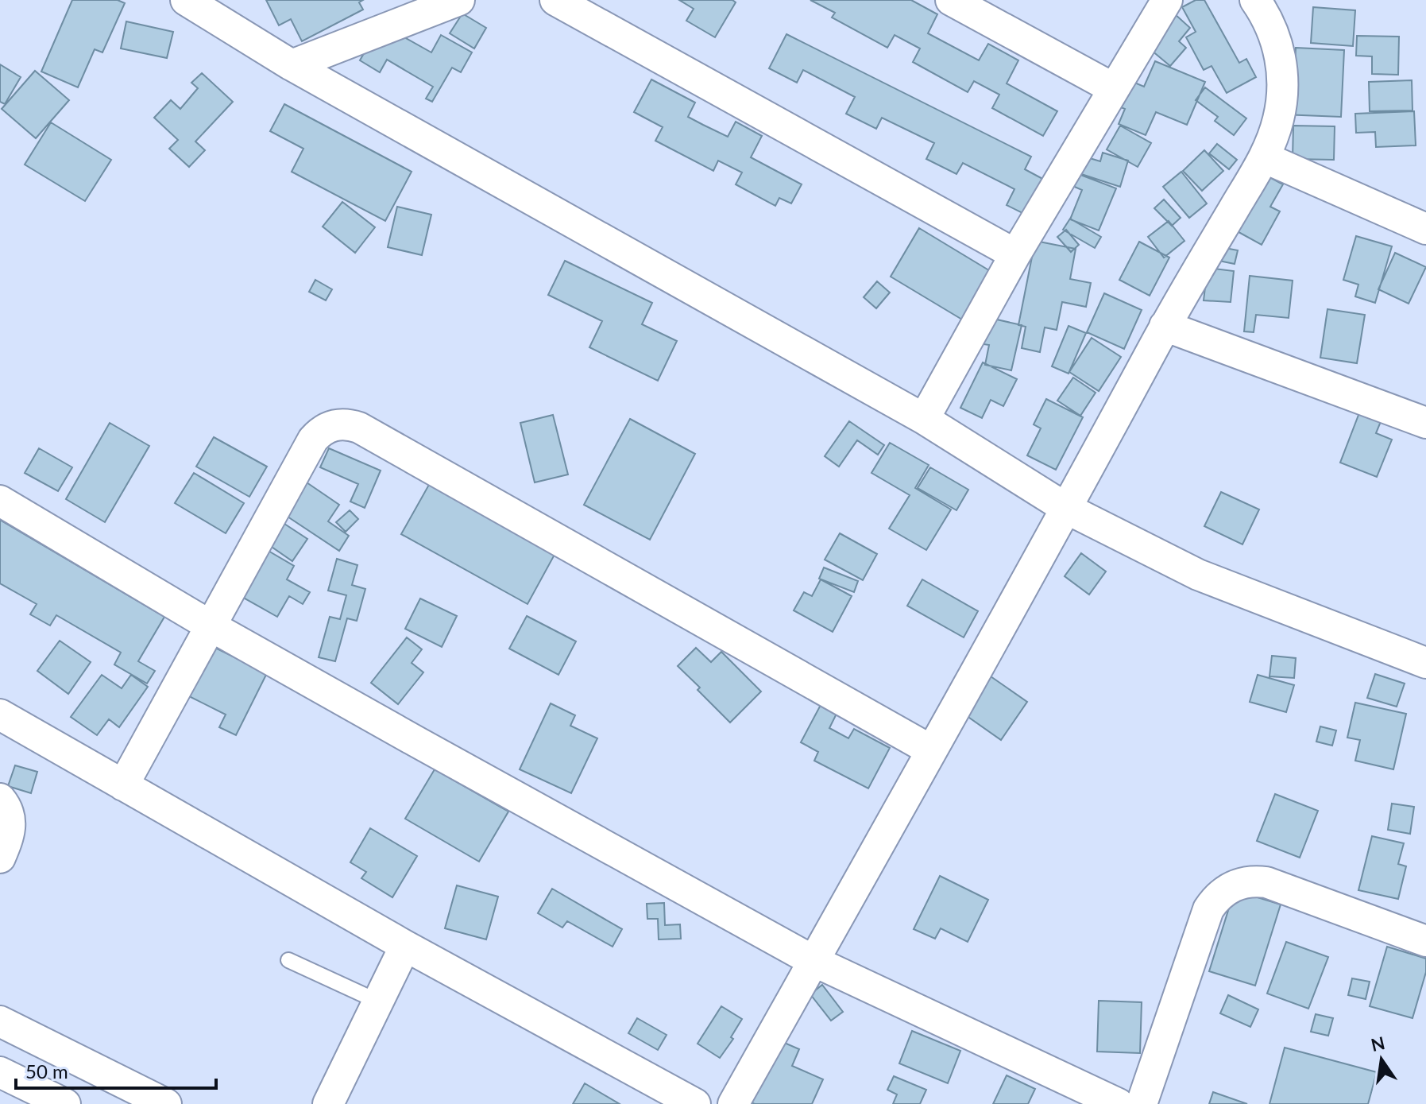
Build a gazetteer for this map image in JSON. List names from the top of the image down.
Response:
{
  "scale_bar": "50 m",
  "north": "top"
}
